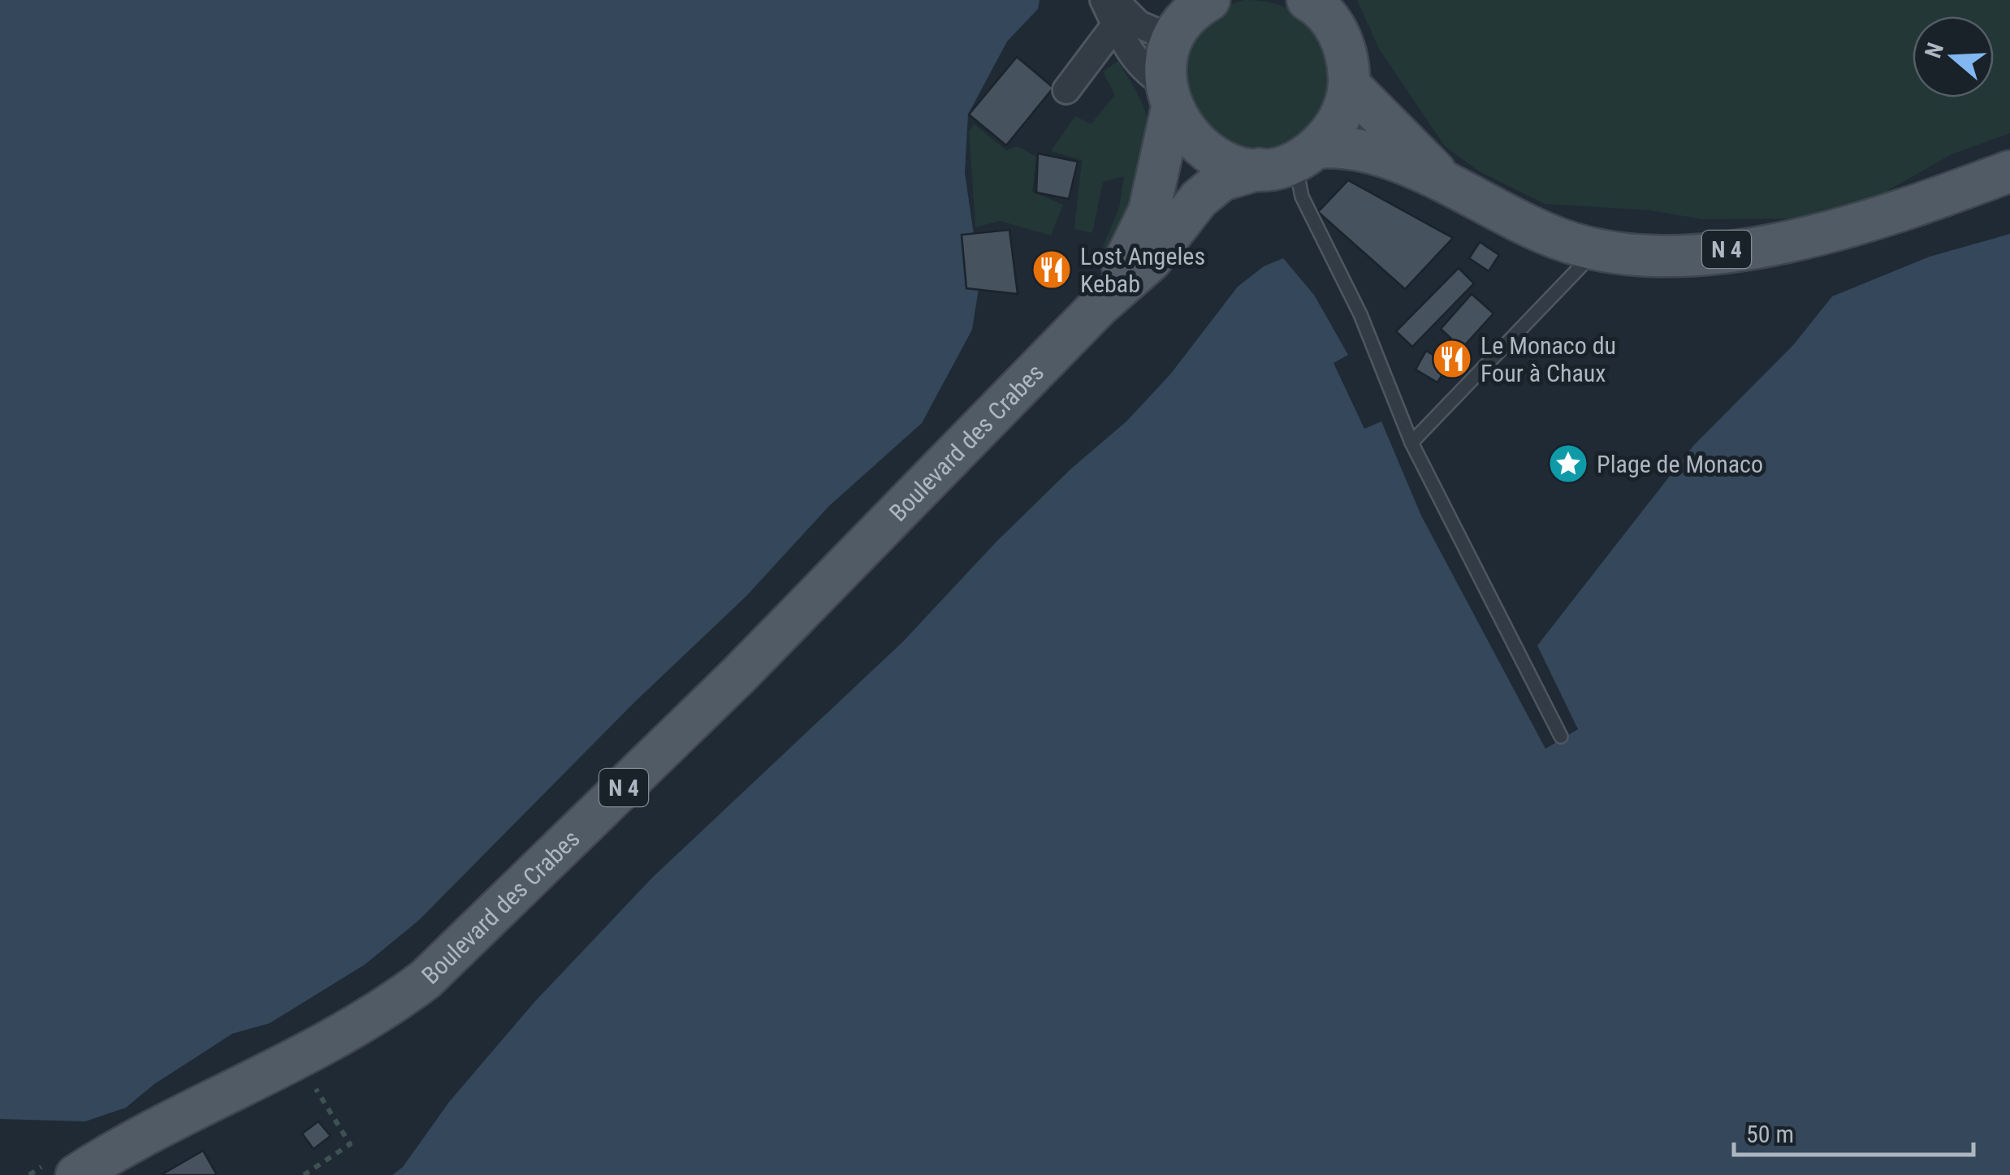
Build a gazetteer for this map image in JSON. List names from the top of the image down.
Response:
{
  "streets": {
    "main road": ["N 4", "Boulevard des Crabes"]
  },
  "crossings": [
    ["N 4", "Boulevard des Crabes"]
  ],
  "places": {
    "restaurant": ["Lost Angeles Kebab", "Le Monaco du Four à Chaux"],
    "place": ["Plage de Monaco"]
  },
  "scale_bar": "50 m",
  "north": "left"
}
